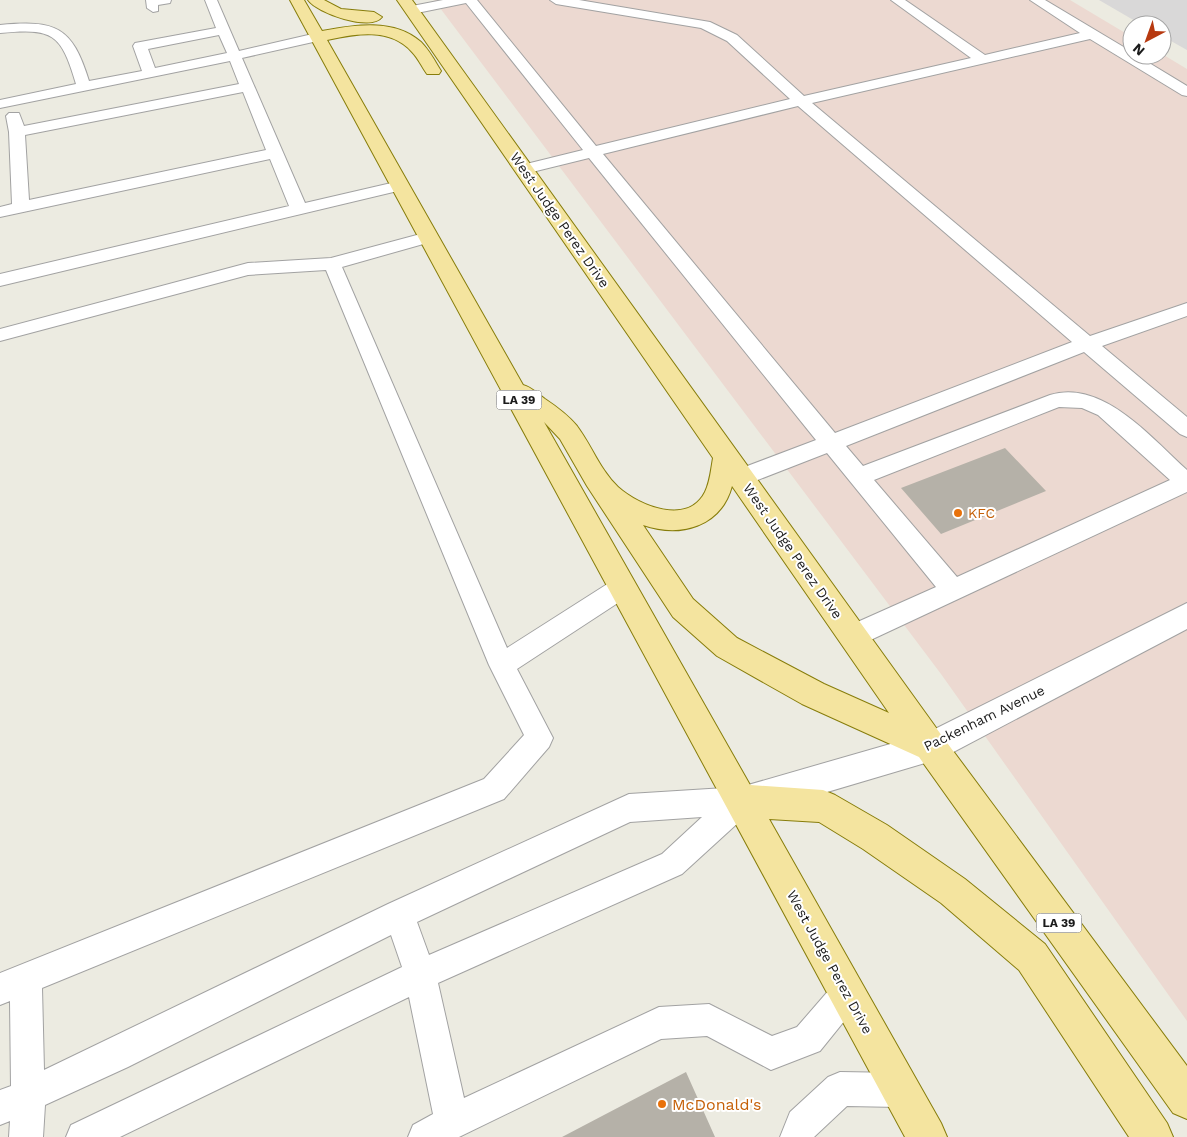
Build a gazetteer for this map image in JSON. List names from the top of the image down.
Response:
{
  "streets": {
    "main road": ["West Judge Perez Drive", "LA 39"],
    "street": ["Packenham Avenue"]
  },
  "crossings": [
    ["West Judge Perez Drive", "Packenham Avenue"]
  ],
  "places": ["KFC", "McDonald's"],
  "north": "bottom left"
}
